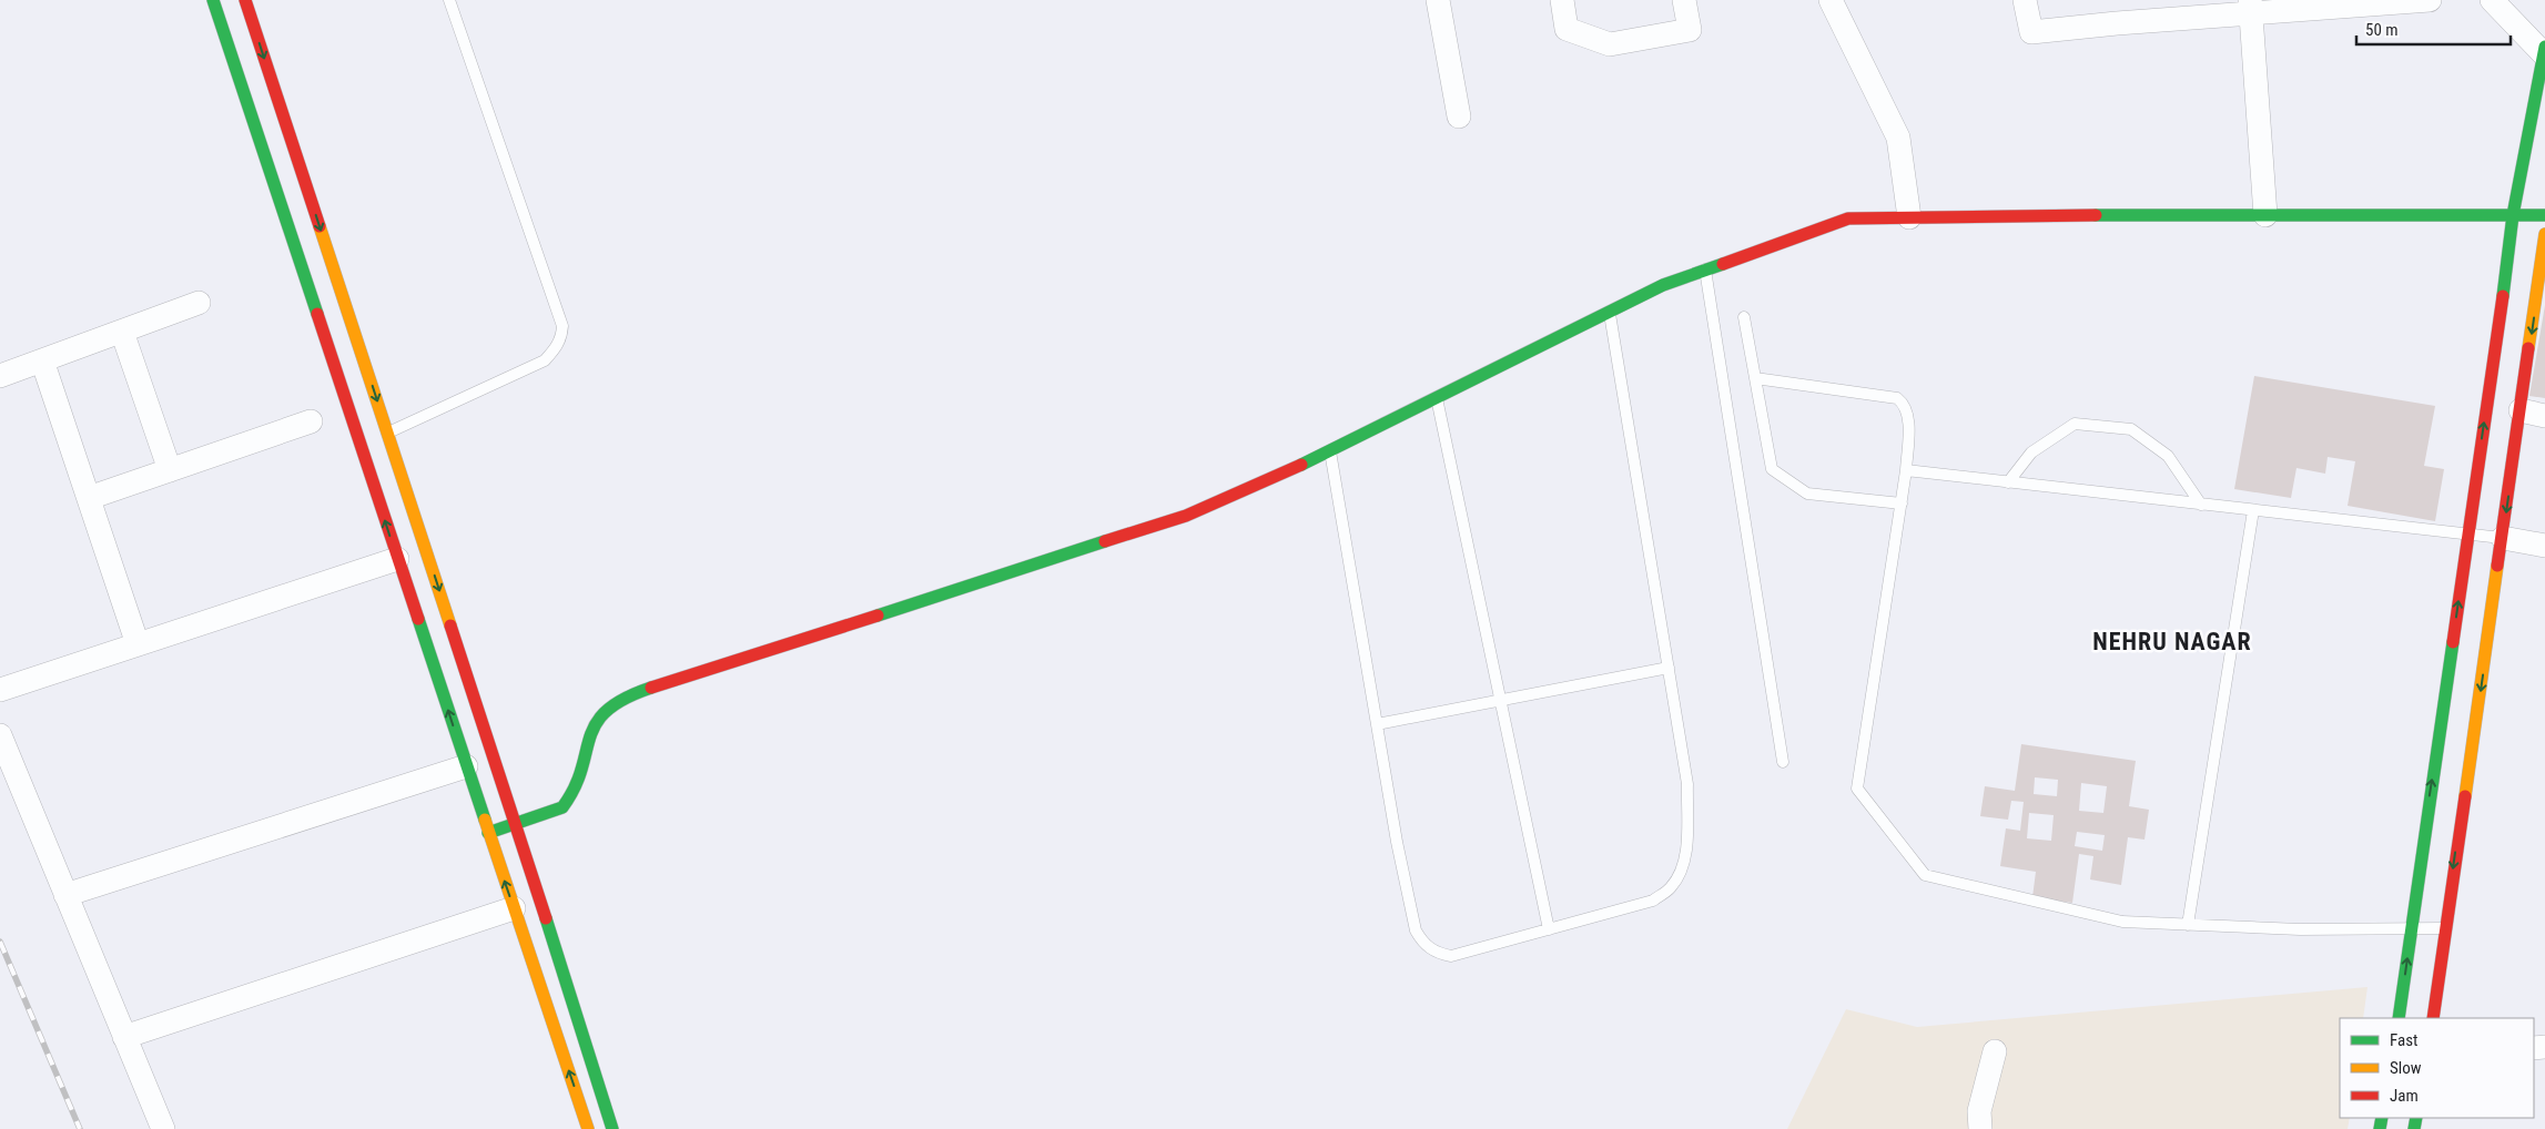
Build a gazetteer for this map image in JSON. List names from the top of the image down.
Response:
{
  "districts": ["NEHRU NAGAR"],
  "legend": ["Fast", "Slow", "Jam"],
  "scale_bar": "50 m"
}
